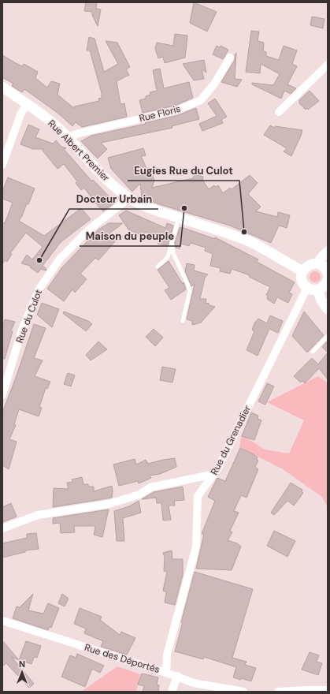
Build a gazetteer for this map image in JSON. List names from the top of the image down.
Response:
{
  "streets": {
    "street": [
      "Rue Floris",
      "Rue Albert Premier",
      "Rue du Culot",
      "Rue du Grenadier",
      "Rue des Déportés"
    ]
  },
  "crossings": [
    ["Rue Floris", "Rue Albert Premier"],
    ["Rue Albert Premier", "Rue du Culot"],
    ["Rue du Grenadier", "Rue des Déportés"]
  ],
  "places": ["Maison du peuple", "Eugies Rue du Culot", "Docteur Urbain"],
  "north": "top"
}
